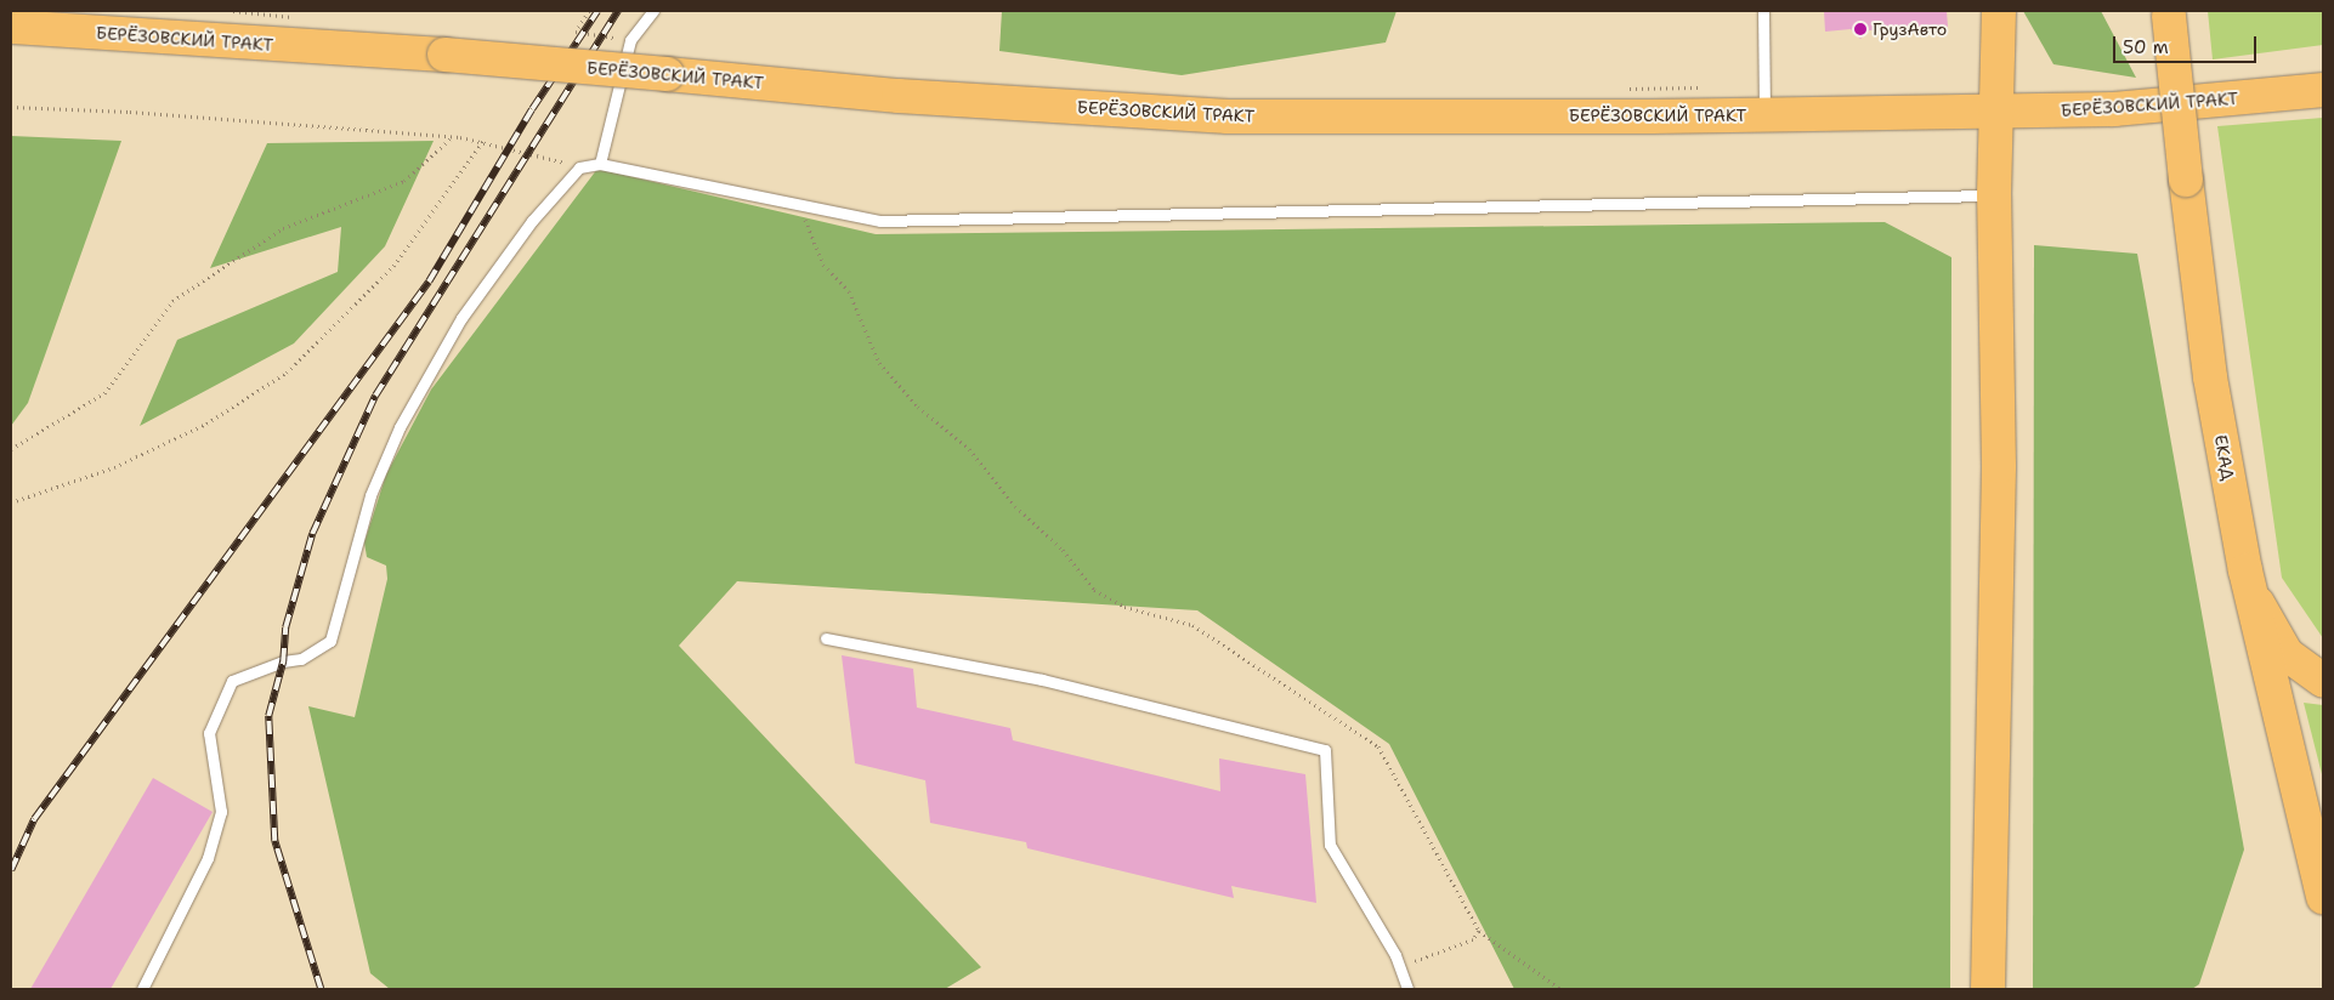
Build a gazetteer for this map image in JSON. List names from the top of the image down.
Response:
{
  "streets": {
    "main road": ["БЕРЁЗОВСКИЙ ТРАКТ", "ЕКАД"]
  },
  "places": ["ГрузАвто"],
  "scale_bar": "50 m"
}
